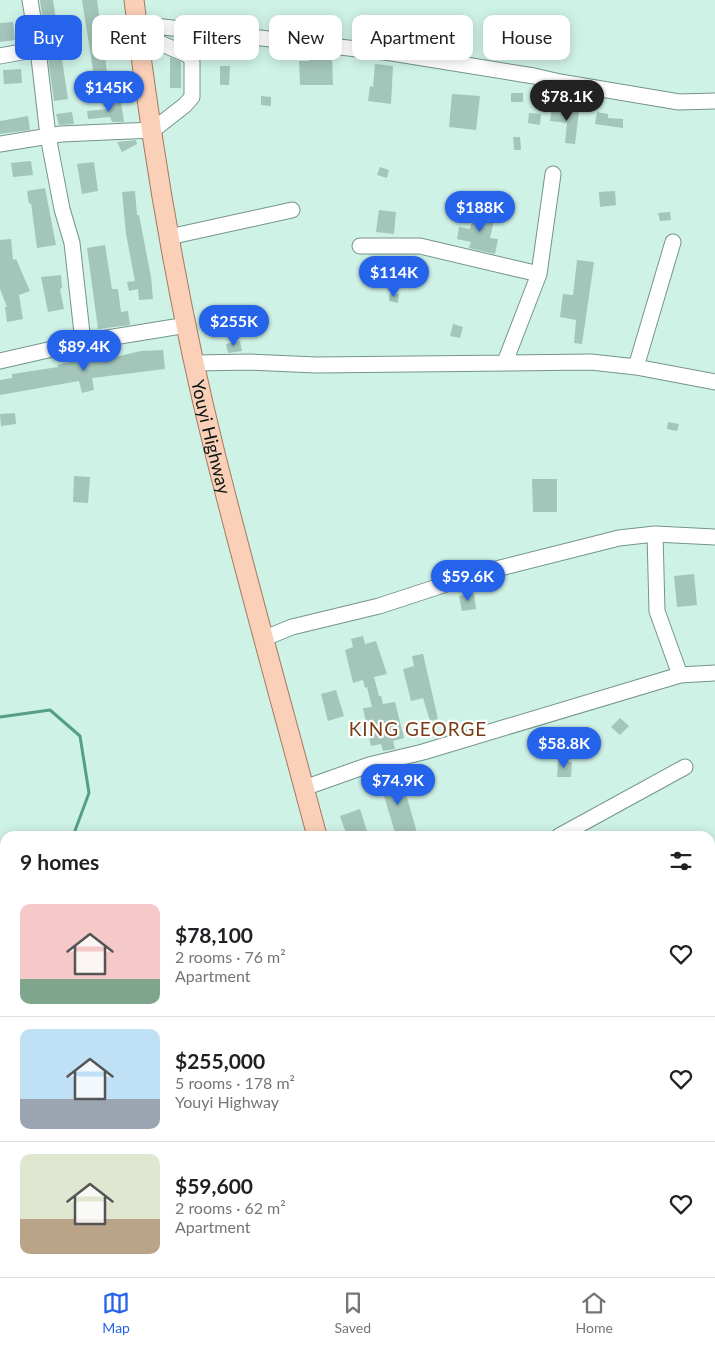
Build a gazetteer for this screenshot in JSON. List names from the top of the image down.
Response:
{
  "streets": {
    "main road": ["Youyi Highway"]
  },
  "districts": ["KING GEORGE"],
  "page": {
    "chip": [
      "Buy",
      "Rent",
      "Filters",
      "New",
      "Apartment",
      "House"
    ],
    "price": [
      "$145K",
      "$78.1K",
      "$188K",
      "$114K",
      "$255K",
      "$89.4K",
      "$59.6K",
      "$58.8K",
      "$74.9K"
    ],
    "heading": "9 homes",
    "list": [
      {
        "name": "$78,100",
        "note": "2 rooms · 76 m² · Apartment"
      },
      {
        "name": "$255,000",
        "note": "5 rooms · 178 m² · Youyi Highway"
      },
      {
        "name": "$59,600",
        "note": "2 rooms · 62 m² · Apartment"
      }
    ],
    "tabs": ["Map", "Saved", "Home"]
  }
}
